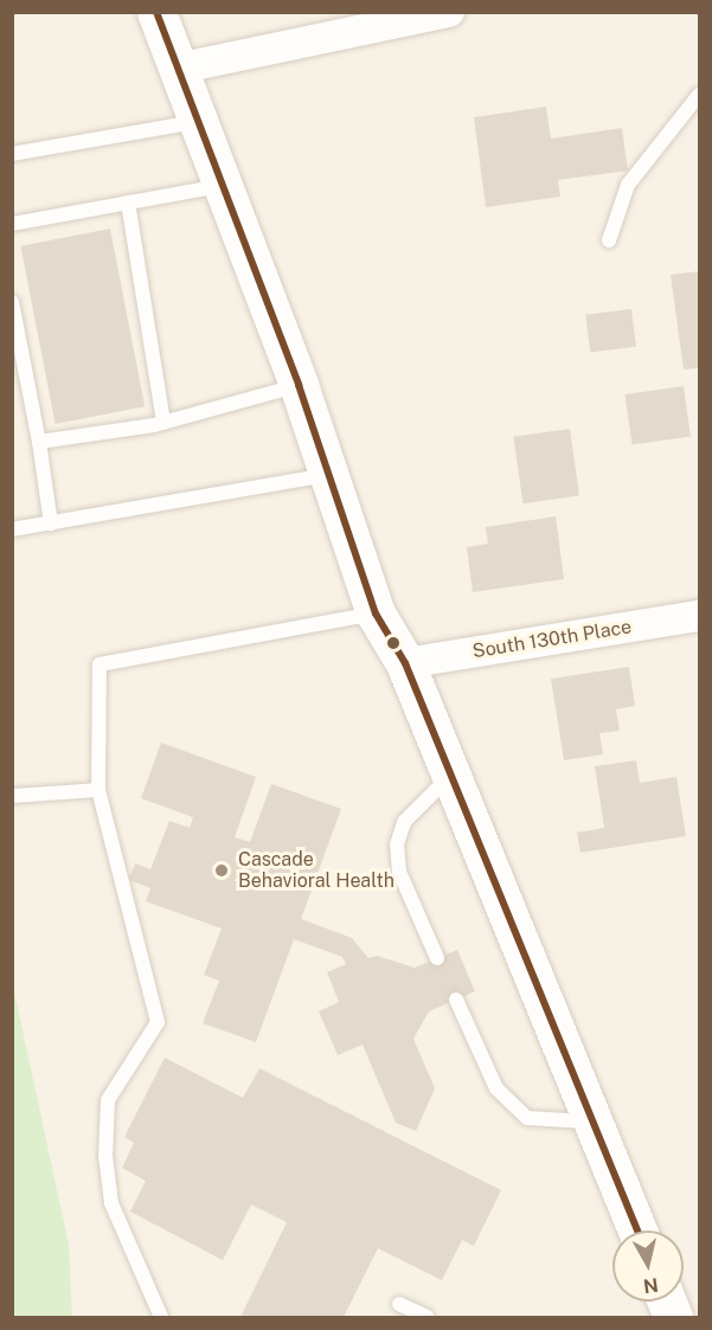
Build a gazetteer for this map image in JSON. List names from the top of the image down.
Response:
{
  "streets": {
    "street": ["South 130th Place"]
  },
  "places": ["Cascade Behavioral Health"],
  "north": "bottom"
}
